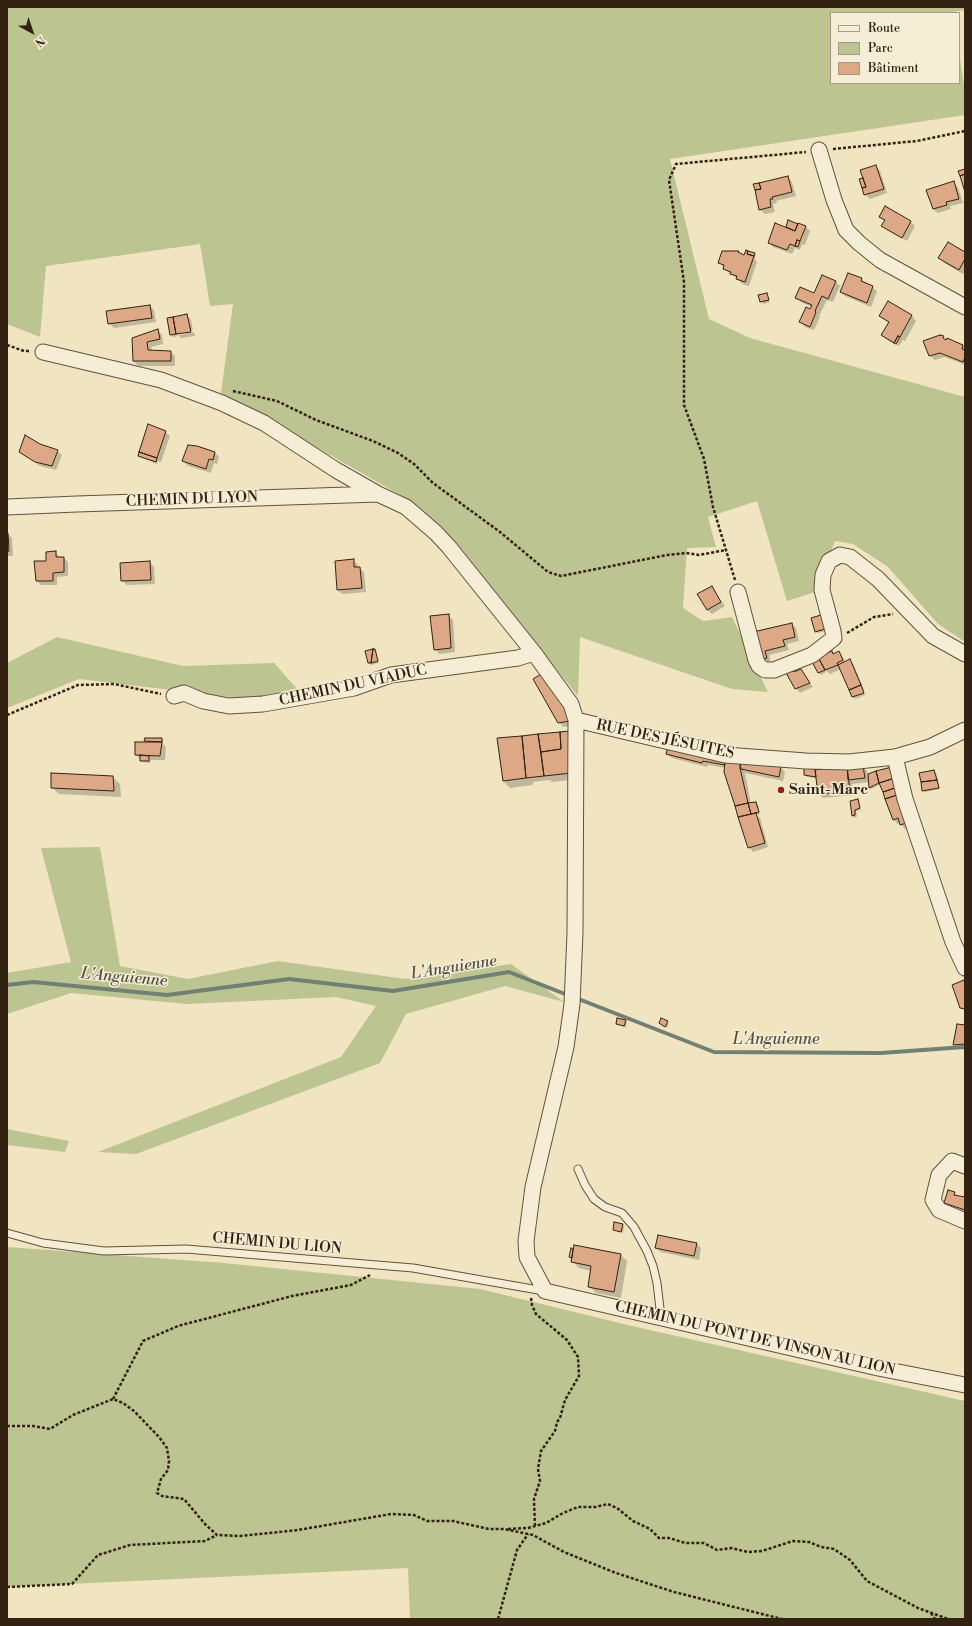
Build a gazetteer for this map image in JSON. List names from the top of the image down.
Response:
{
  "streets": {
    "street": [
      "CHEMIN DU LYON",
      "CHEMIN DU VIADUC",
      "RUE DES JÉSUITES",
      "CHEMIN DU PONT DE VINSON AU LION"
    ],
    "lane": ["CHEMIN DU LION"]
  },
  "crossings": [
    ["CHEMIN DU LION", "CHEMIN DU PONT DE VINSON AU LION"]
  ],
  "water": ["L'Anguienne"],
  "places": ["Saint-Marc"],
  "legend": ["Route", "Parc", "Bâtiment"],
  "north": "bottom right"
}
